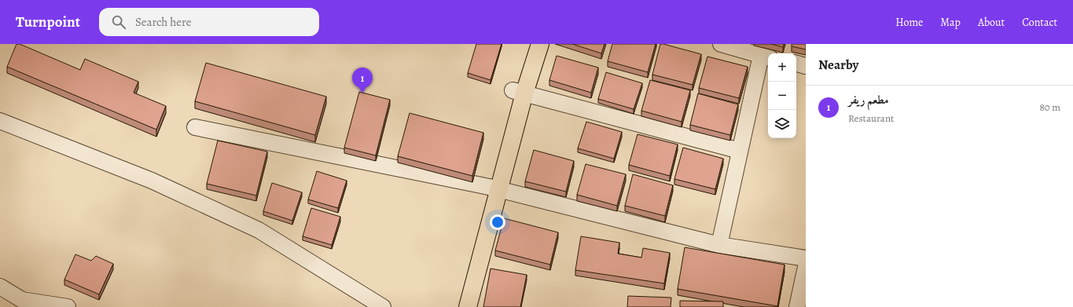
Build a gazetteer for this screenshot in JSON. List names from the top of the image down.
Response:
{
  "page": {
    "header": "Turnpoint",
    "search": "Search here",
    "nav": [
      "Home",
      "Map",
      "About",
      "Contact"
    ],
    "heading": "Nearby",
    "map_buttons": ["+", "−"],
    "pins": "1",
    "list": [
      {
        "mark": "1",
        "name": "مطعم ريفر",
        "note": "Restaurant",
        "value": "80 m"
      }
    ]
  }
}
